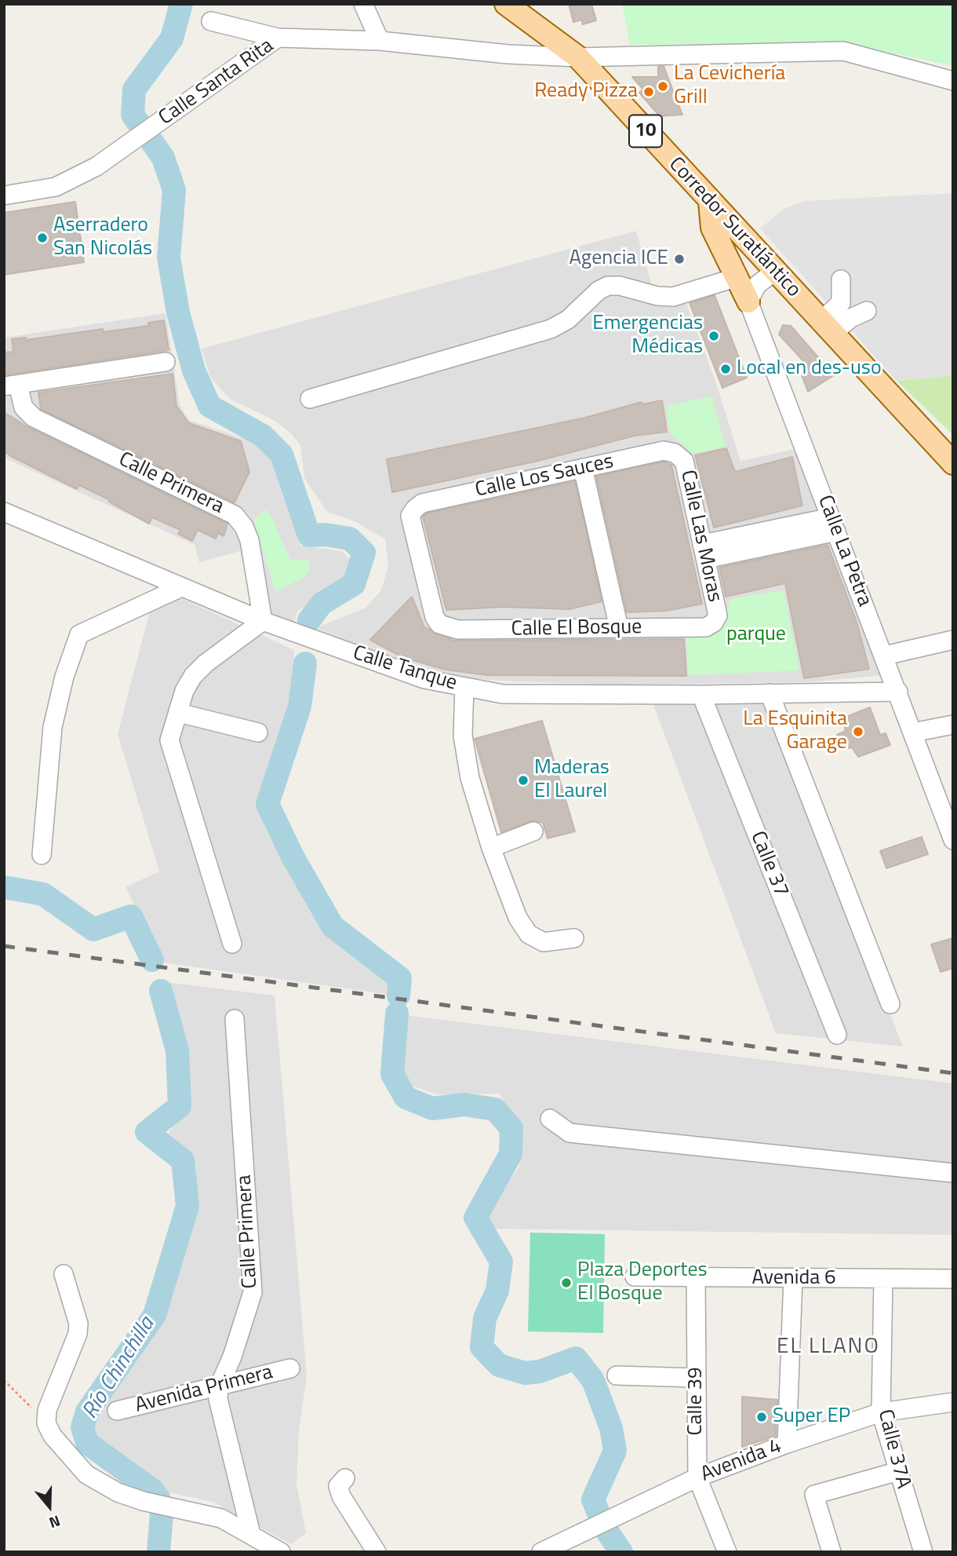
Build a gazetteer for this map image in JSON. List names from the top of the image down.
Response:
{
  "streets": {
    "main road": ["10", "Corredor Suratlántico"],
    "street": [
      "Calle Santa Rita",
      "Calle Los Sauces",
      "Calle Primera",
      "Calle Las Moras",
      "Calle La Petra",
      "Calle El Bosque",
      "Calle Tanque",
      "Calle 37",
      "Avenida 6",
      "Avenida Primera",
      "Calle 39",
      "Calle 37A",
      "Avenida 4"
    ]
  },
  "crossings": [
    ["Calle Santa Rita", "Corredor Suratlántico"],
    ["Calle Los Sauces", "Calle Las Moras"],
    ["Calle Los Sauces", "Calle El Bosque"],
    ["Calle Primera", "Calle Tanque"],
    ["Calle Primera", "Avenida Primera"],
    ["Calle Las Moras", "Calle El Bosque"],
    ["Calle La Petra", "Calle Tanque"],
    ["Calle Tanque", "Calle 37"],
    ["Avenida 6", "Calle 39"],
    ["Avenida 6", "Calle 37A"],
    ["Calle 39", "Avenida 4"],
    ["Calle 37A", "Avenida 4"]
  ],
  "districts": ["EL LLANO"],
  "water": ["Río Chinchilla"],
  "parks": ["parque"],
  "places": [
    "La Cevichería Grill",
    "Ready Pizza",
    "Aserradero San Nicolás",
    "Agencia ICE",
    "Emergencias Médicas",
    "Local en des-uso",
    "La Esquinita Garage",
    "Maderas El Laurel",
    "Plaza Deportes El Bosque",
    "Super EP"
  ],
  "north": "bottom"
}
